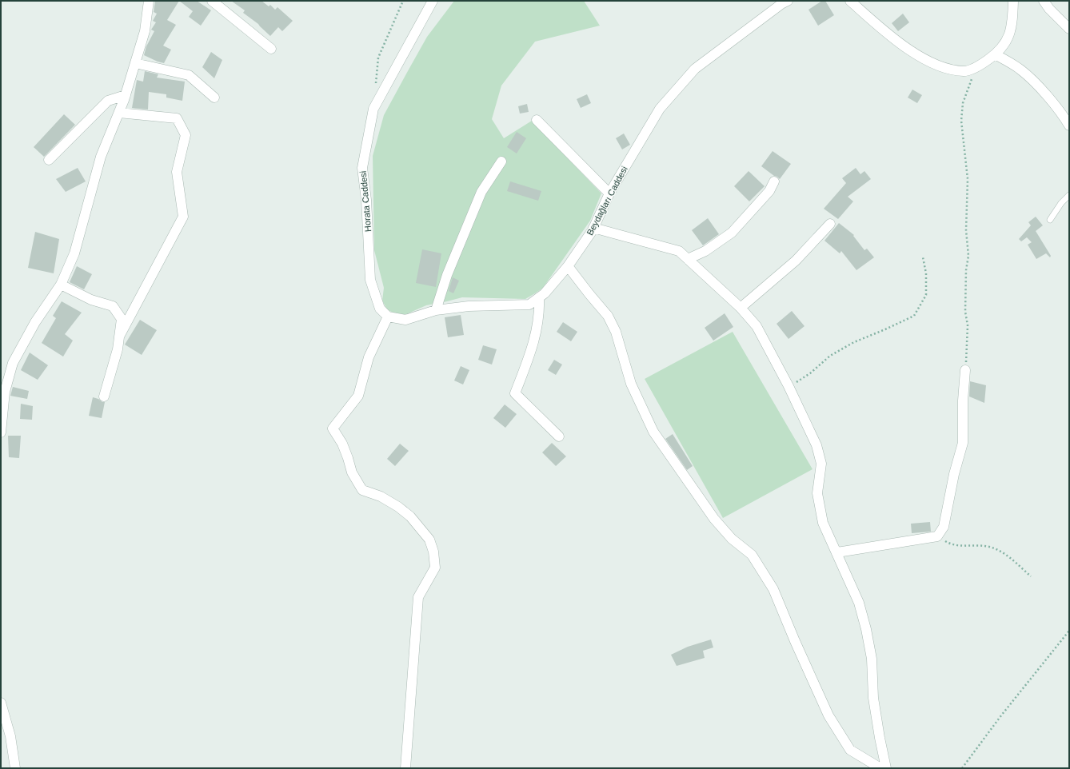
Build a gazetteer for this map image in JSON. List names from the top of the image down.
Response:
{
  "streets": {
    "street": ["Beydağları Caddesi", "Horata Caddesi"]
  },
  "crossings": [
    ["Beydağları Caddesi", "Horata Caddesi"]
  ]
}
